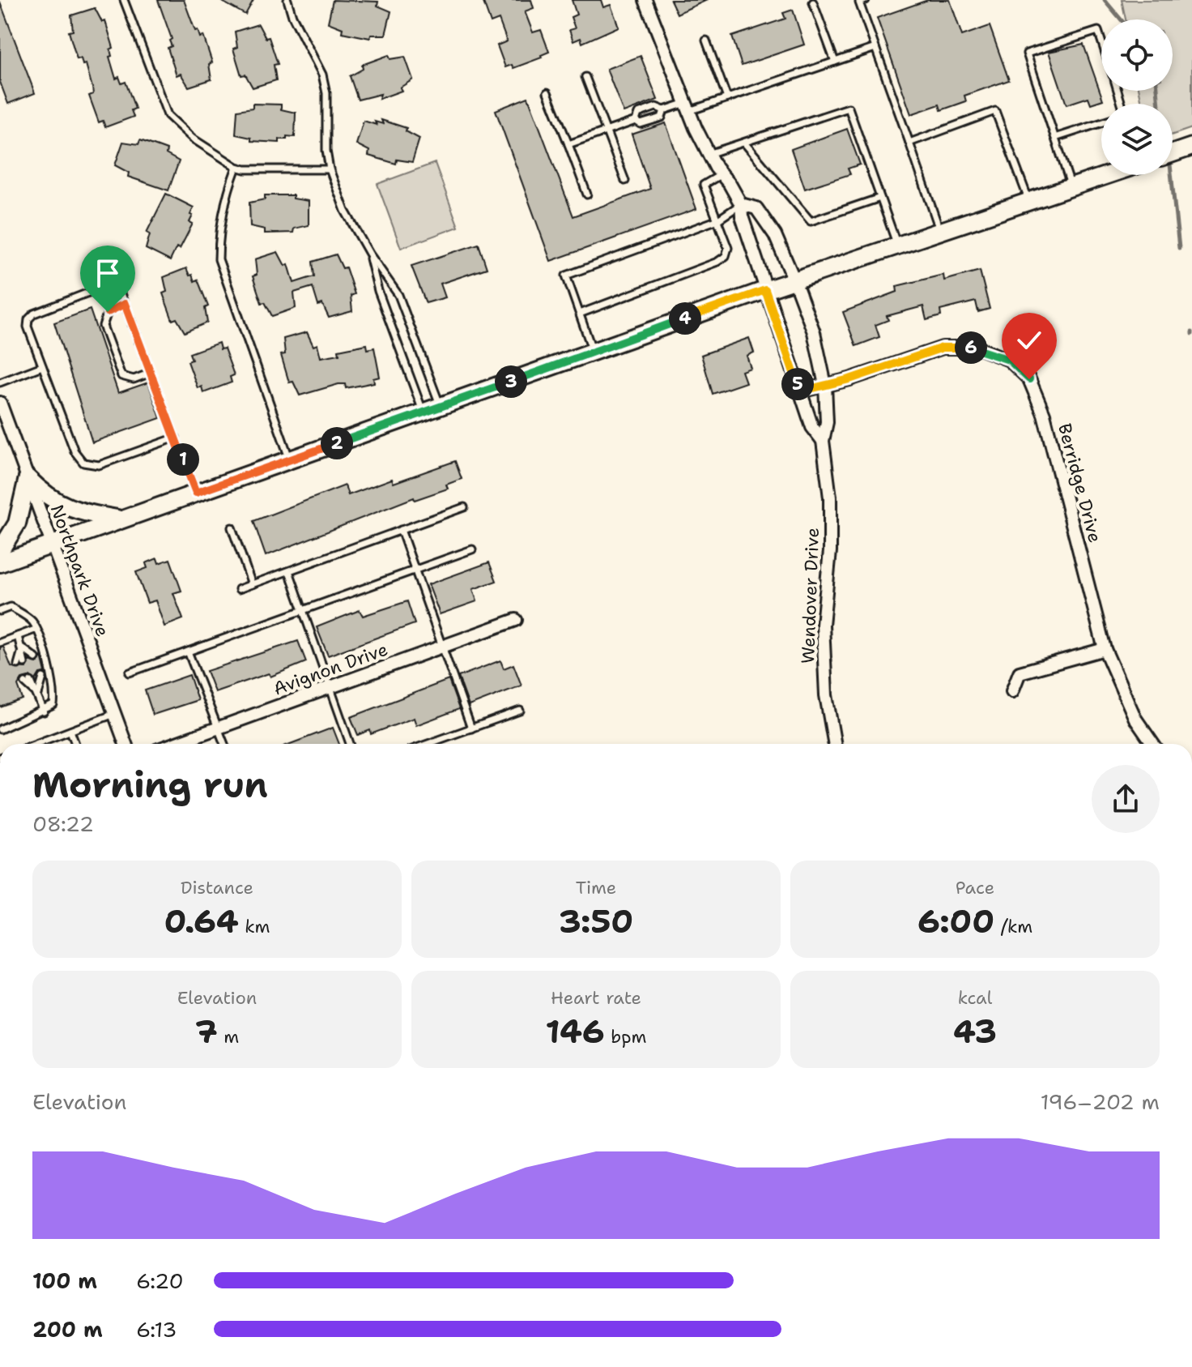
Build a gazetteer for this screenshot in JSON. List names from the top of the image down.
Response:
{
  "streets": {
    "street": [
      "Berridge Drive",
      "Northpark Drive",
      "Wendover Drive",
      "Avignon Drive"
    ]
  },
  "crossings": [
    ["Berridge Drive", "Wendover Drive"]
  ],
  "page": {
    "pins": [
      "4",
      "6",
      "3",
      "5",
      "2",
      "1"
    ],
    "heading": ["Morning run", "08:22"],
    "stats": [
      ["Distance", "0.64 km"],
      ["Time", "3:50"],
      ["Pace", "6:00 /km"],
      ["Elevation", "7 m"],
      ["Heart rate", "146 bpm"],
      ["kcal", "43"]
    ],
    "chart": ["Elevation", "196–202 m"],
    "list": [
      {
        "name": "100 m",
        "note": "6:20"
      },
      {
        "name": "200 m",
        "note": "6:13"
      }
    ]
  }
}
